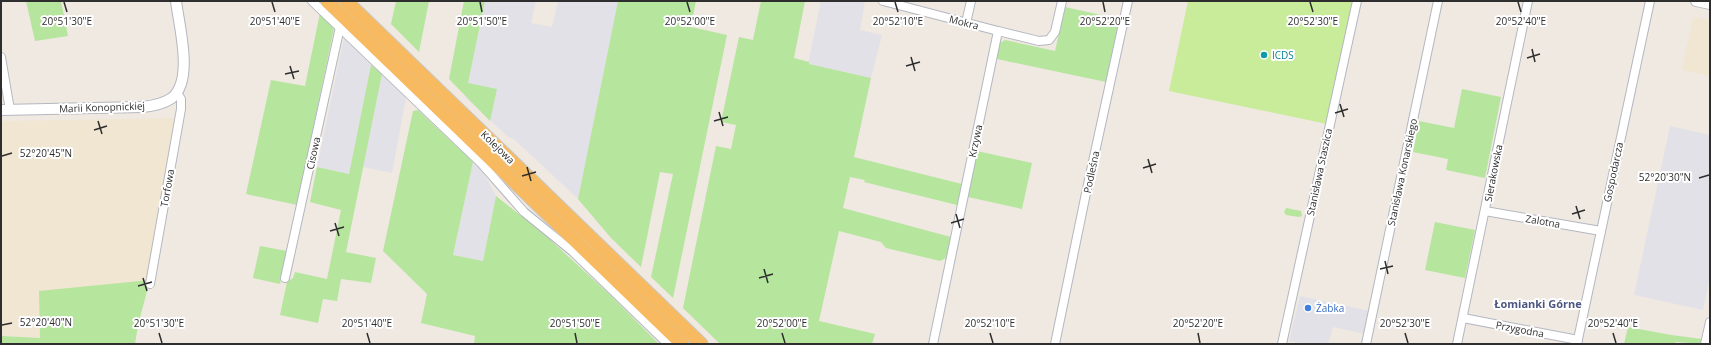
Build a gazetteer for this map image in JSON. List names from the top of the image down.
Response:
{
  "streets": {
    "highway": ["Kolejowa"],
    "street": [
      "Mokra",
      "Marii Konopnickiej",
      "Krzywa",
      "Cisowa",
      "Podleśna",
      "Stanisława Staszica",
      "Stanisława Konarskiego",
      "Gospodarcza",
      "Sierakowska",
      "Torfowa",
      "Zalotna",
      "Przygodna"
    ]
  },
  "crossings": [
    ["Mokra", "Krzywa"],
    ["Marii Konopnickiej", "Torfowa"],
    ["Gospodarcza", "Zalotna"],
    ["Gospodarcza", "Przygodna"],
    ["Sierakowska", "Zalotna"],
    ["Sierakowska", "Przygodna"]
  ],
  "districts": ["Łomianki Górne"],
  "places": ["ICDS", "Żabka"],
  "coordinates": [
    "20°51'30\"E",
    "20°51'40\"E",
    "20°51'50\"E",
    "20°52'00\"E",
    "20°52'10\"E",
    "20°52'20\"E",
    "20°52'30\"E",
    "20°52'40\"E",
    "52°20'45\"N",
    "52°20'30\"N",
    "52°20'40\"N"
  ]
}
